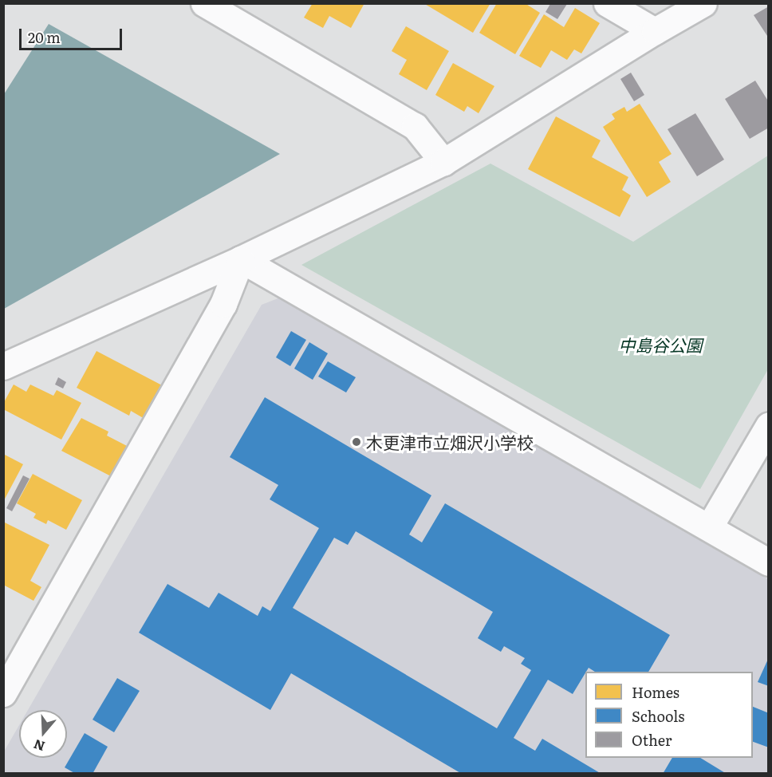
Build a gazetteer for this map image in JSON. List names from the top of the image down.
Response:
{
  "parks": ["中島谷公園"],
  "places": ["木更津市立畑沢小学校"],
  "legend": ["Homes", "Schools", "Other"],
  "scale_bar": "20 m",
  "north": "bottom"
}
